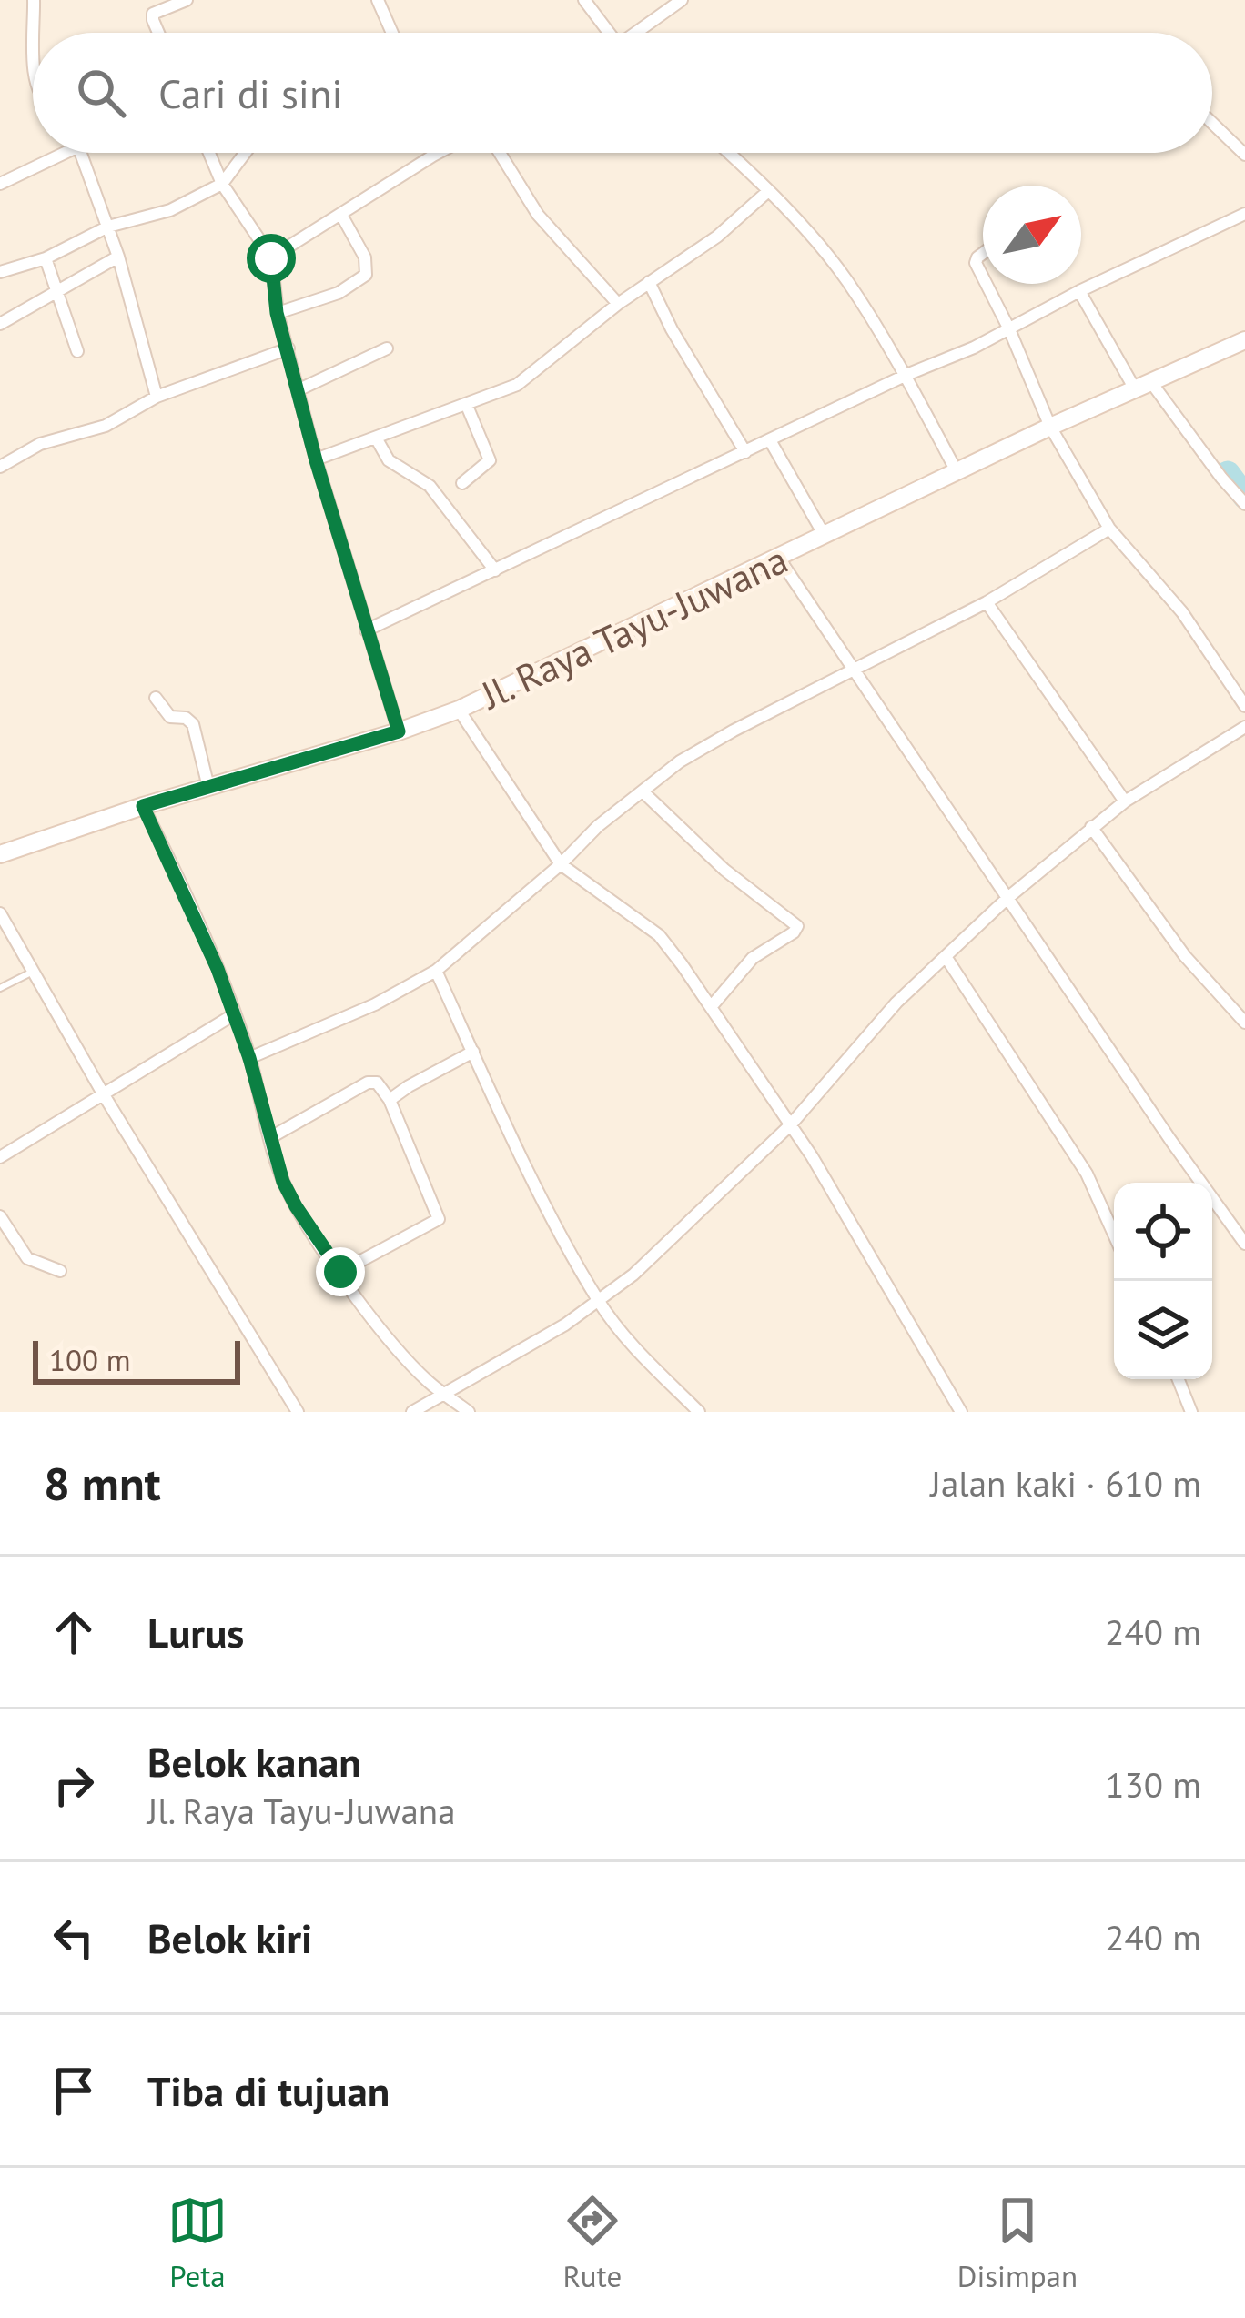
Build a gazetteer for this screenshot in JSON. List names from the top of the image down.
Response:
{
  "streets": {
    "main road": ["Jl. Raya Tayu-Juwana"]
  },
  "scale_bar": "100 m",
  "north": "top right",
  "page": {
    "search": "Cari di sini",
    "scale": "100 m",
    "heading": ["8 mnt", "Jalan kaki · 610 m"],
    "list": [
      ["Lurus", "240 m"],
      ["Belok kanan", "Jl. Raya Tayu-Juwana", "130 m"],
      ["Belok kiri", "240 m"],
      "Tiba di tujuan"
    ],
    "nav": ["Peta", "Rute", "Disimpan"]
  }
}
